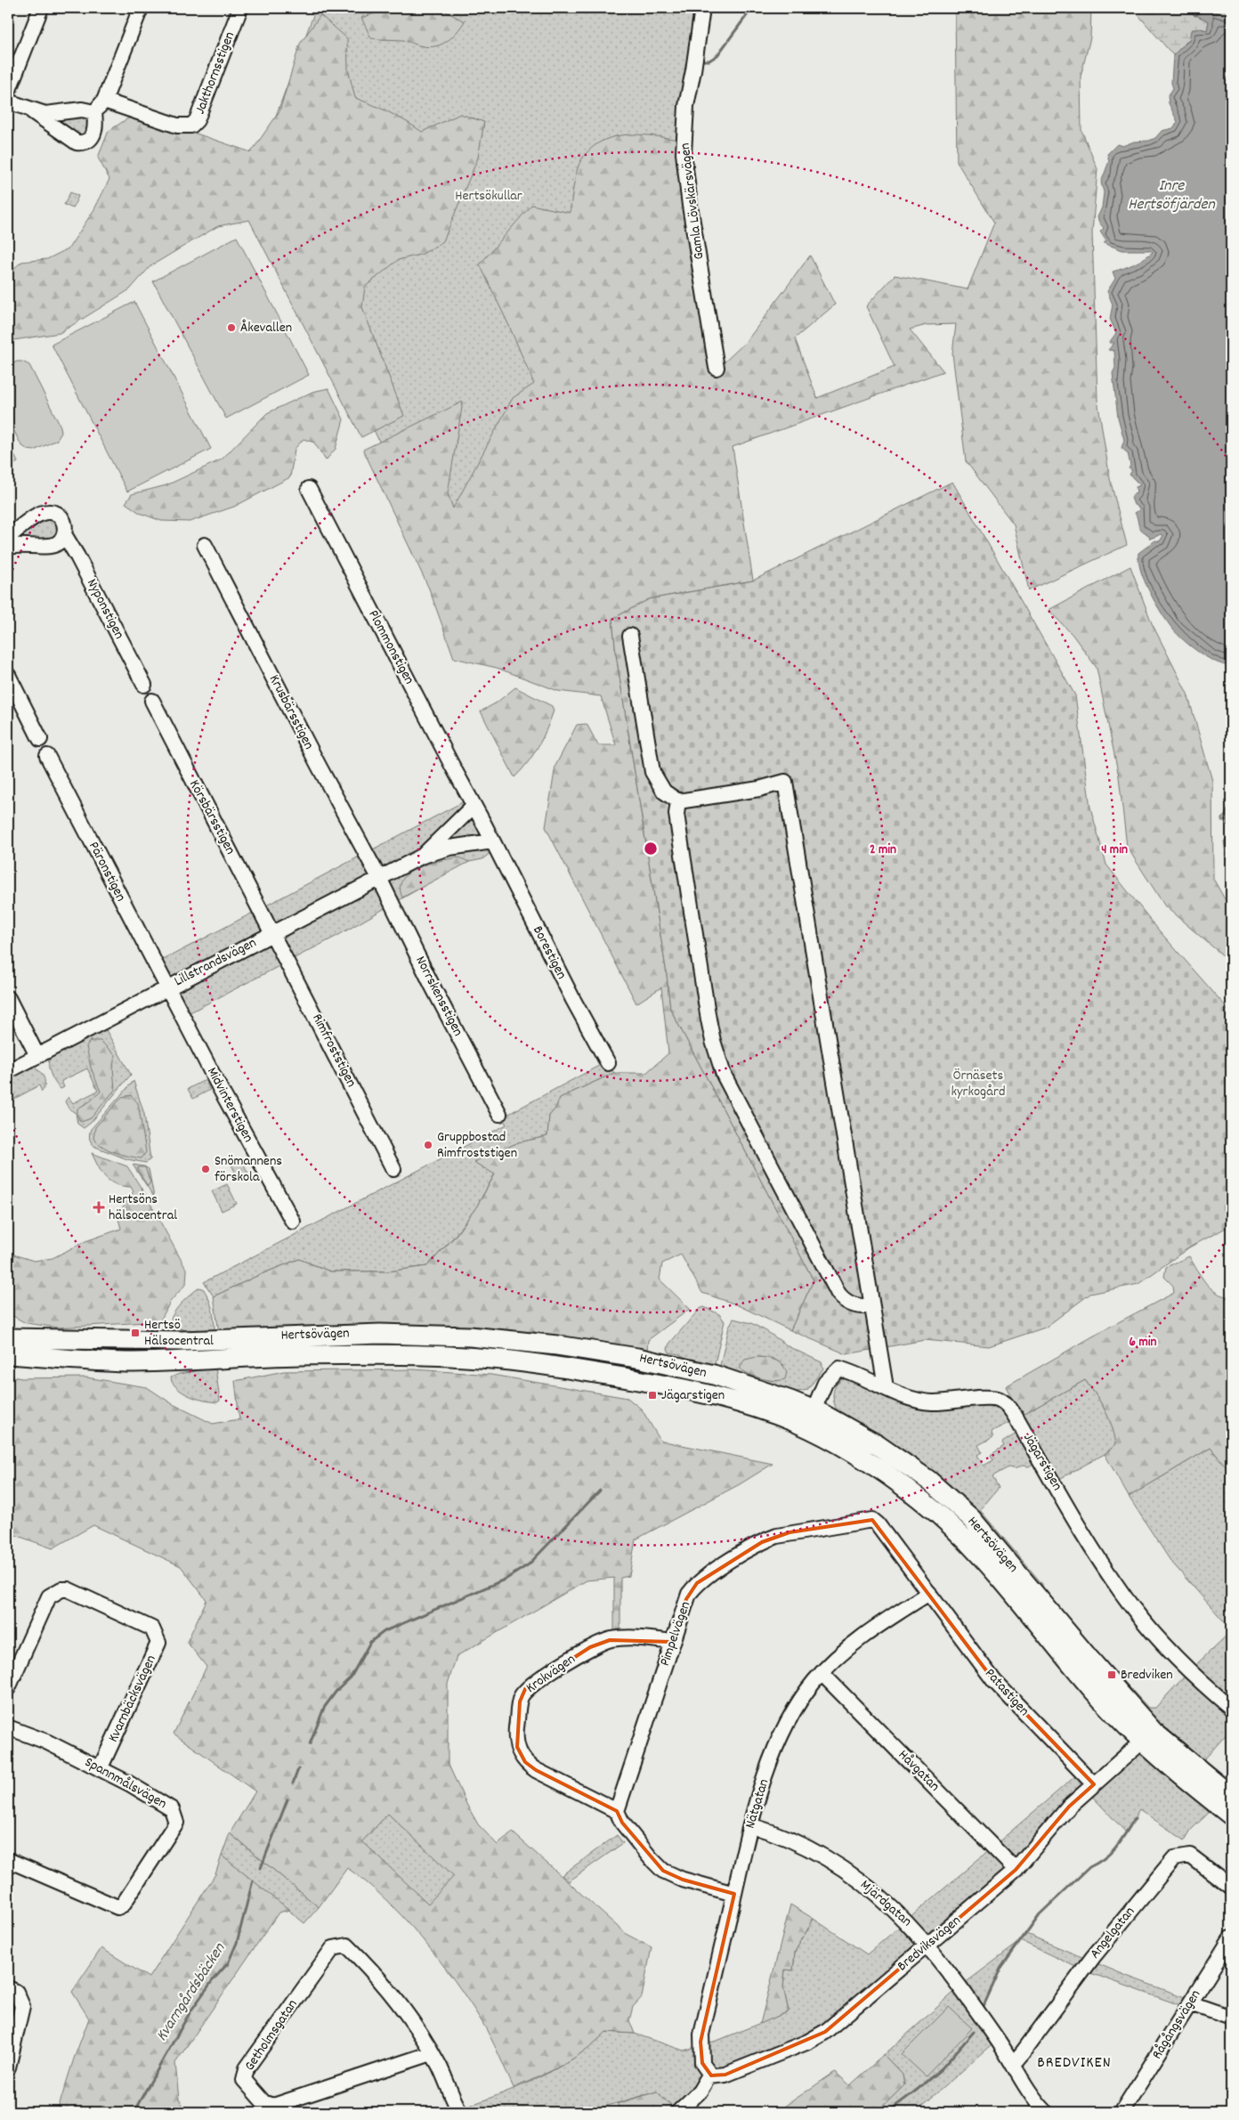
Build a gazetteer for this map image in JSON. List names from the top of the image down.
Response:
{
  "streets": {
    "main road": ["Hertsövägen"],
    "street": [
      "Jakthornsstigen",
      "Gamla Lövskärsvägen",
      "Nyponstigen",
      "Plommonstigen",
      "Krusbärsstigen",
      "Körsbärsstigen",
      "Päronstigen",
      "Borestigen",
      "Lillstrandsvägen",
      "Norrskensstigen",
      "Rimfroststigen",
      "Midvinterstigen",
      "Jägarstigen",
      "Pimpelvägen",
      "Krokvägen",
      "Patastigen",
      "Kvarnbäcksvägen",
      "Håvgatan",
      "Spannmålsvägen",
      "Nätgatan",
      "Mjärdgatan",
      "Angelgatan",
      "Bredviksvägen",
      "Rågångsvägen",
      "Getholmsgatan"
    ]
  },
  "crossings": [
    ["Plommonstigen", "Lillstrandsvägen"],
    ["Krusbärsstigen", "Lillstrandsvägen"],
    ["Krusbärsstigen", "Norrskensstigen"],
    ["Körsbärsstigen", "Lillstrandsvägen"],
    ["Körsbärsstigen", "Rimfroststigen"],
    ["Päronstigen", "Lillstrandsvägen"],
    ["Päronstigen", "Midvinterstigen"],
    ["Borestigen", "Lillstrandsvägen"],
    ["Lillstrandsvägen", "Norrskensstigen"],
    ["Lillstrandsvägen", "Rimfroststigen"],
    ["Lillstrandsvägen", "Midvinterstigen"],
    ["Hertsövägen", "Jägarstigen"],
    ["Hertsövägen", "Bredviksvägen"],
    ["Pimpelvägen", "Krokvägen"],
    ["Pimpelvägen", "Patastigen"],
    ["Pimpelvägen", "Nätgatan"],
    ["Patastigen", "Nätgatan"],
    ["Patastigen", "Bredviksvägen"],
    ["Kvarnbäcksvägen", "Spannmålsvägen"],
    ["Håvgatan", "Nätgatan"],
    ["Håvgatan", "Bredviksvägen"],
    ["Nätgatan", "Mjärdgatan"],
    ["Nätgatan", "Bredviksvägen"],
    ["Mjärdgatan", "Angelgatan"],
    ["Mjärdgatan", "Bredviksvägen"]
  ],
  "districts": ["BREDVIKEN"],
  "water": ["Inre Hertsöfjärden", "Kvarngårdsbäcken"],
  "parks": ["Hertsökullar", "Örnäsets kyrkogård"],
  "places": {
    "other": ["Åkevallen", "Gruppbostad Rimfroststigen", "Snömannens förskola"],
    "health": ["Hertsöns hälsocentral"],
    "transit": ["Hertsö Hälsocentral", "Jägarstigen", "Bredviken"]
  },
  "rings": ["2 min", "4 min", "6 min"]
}
